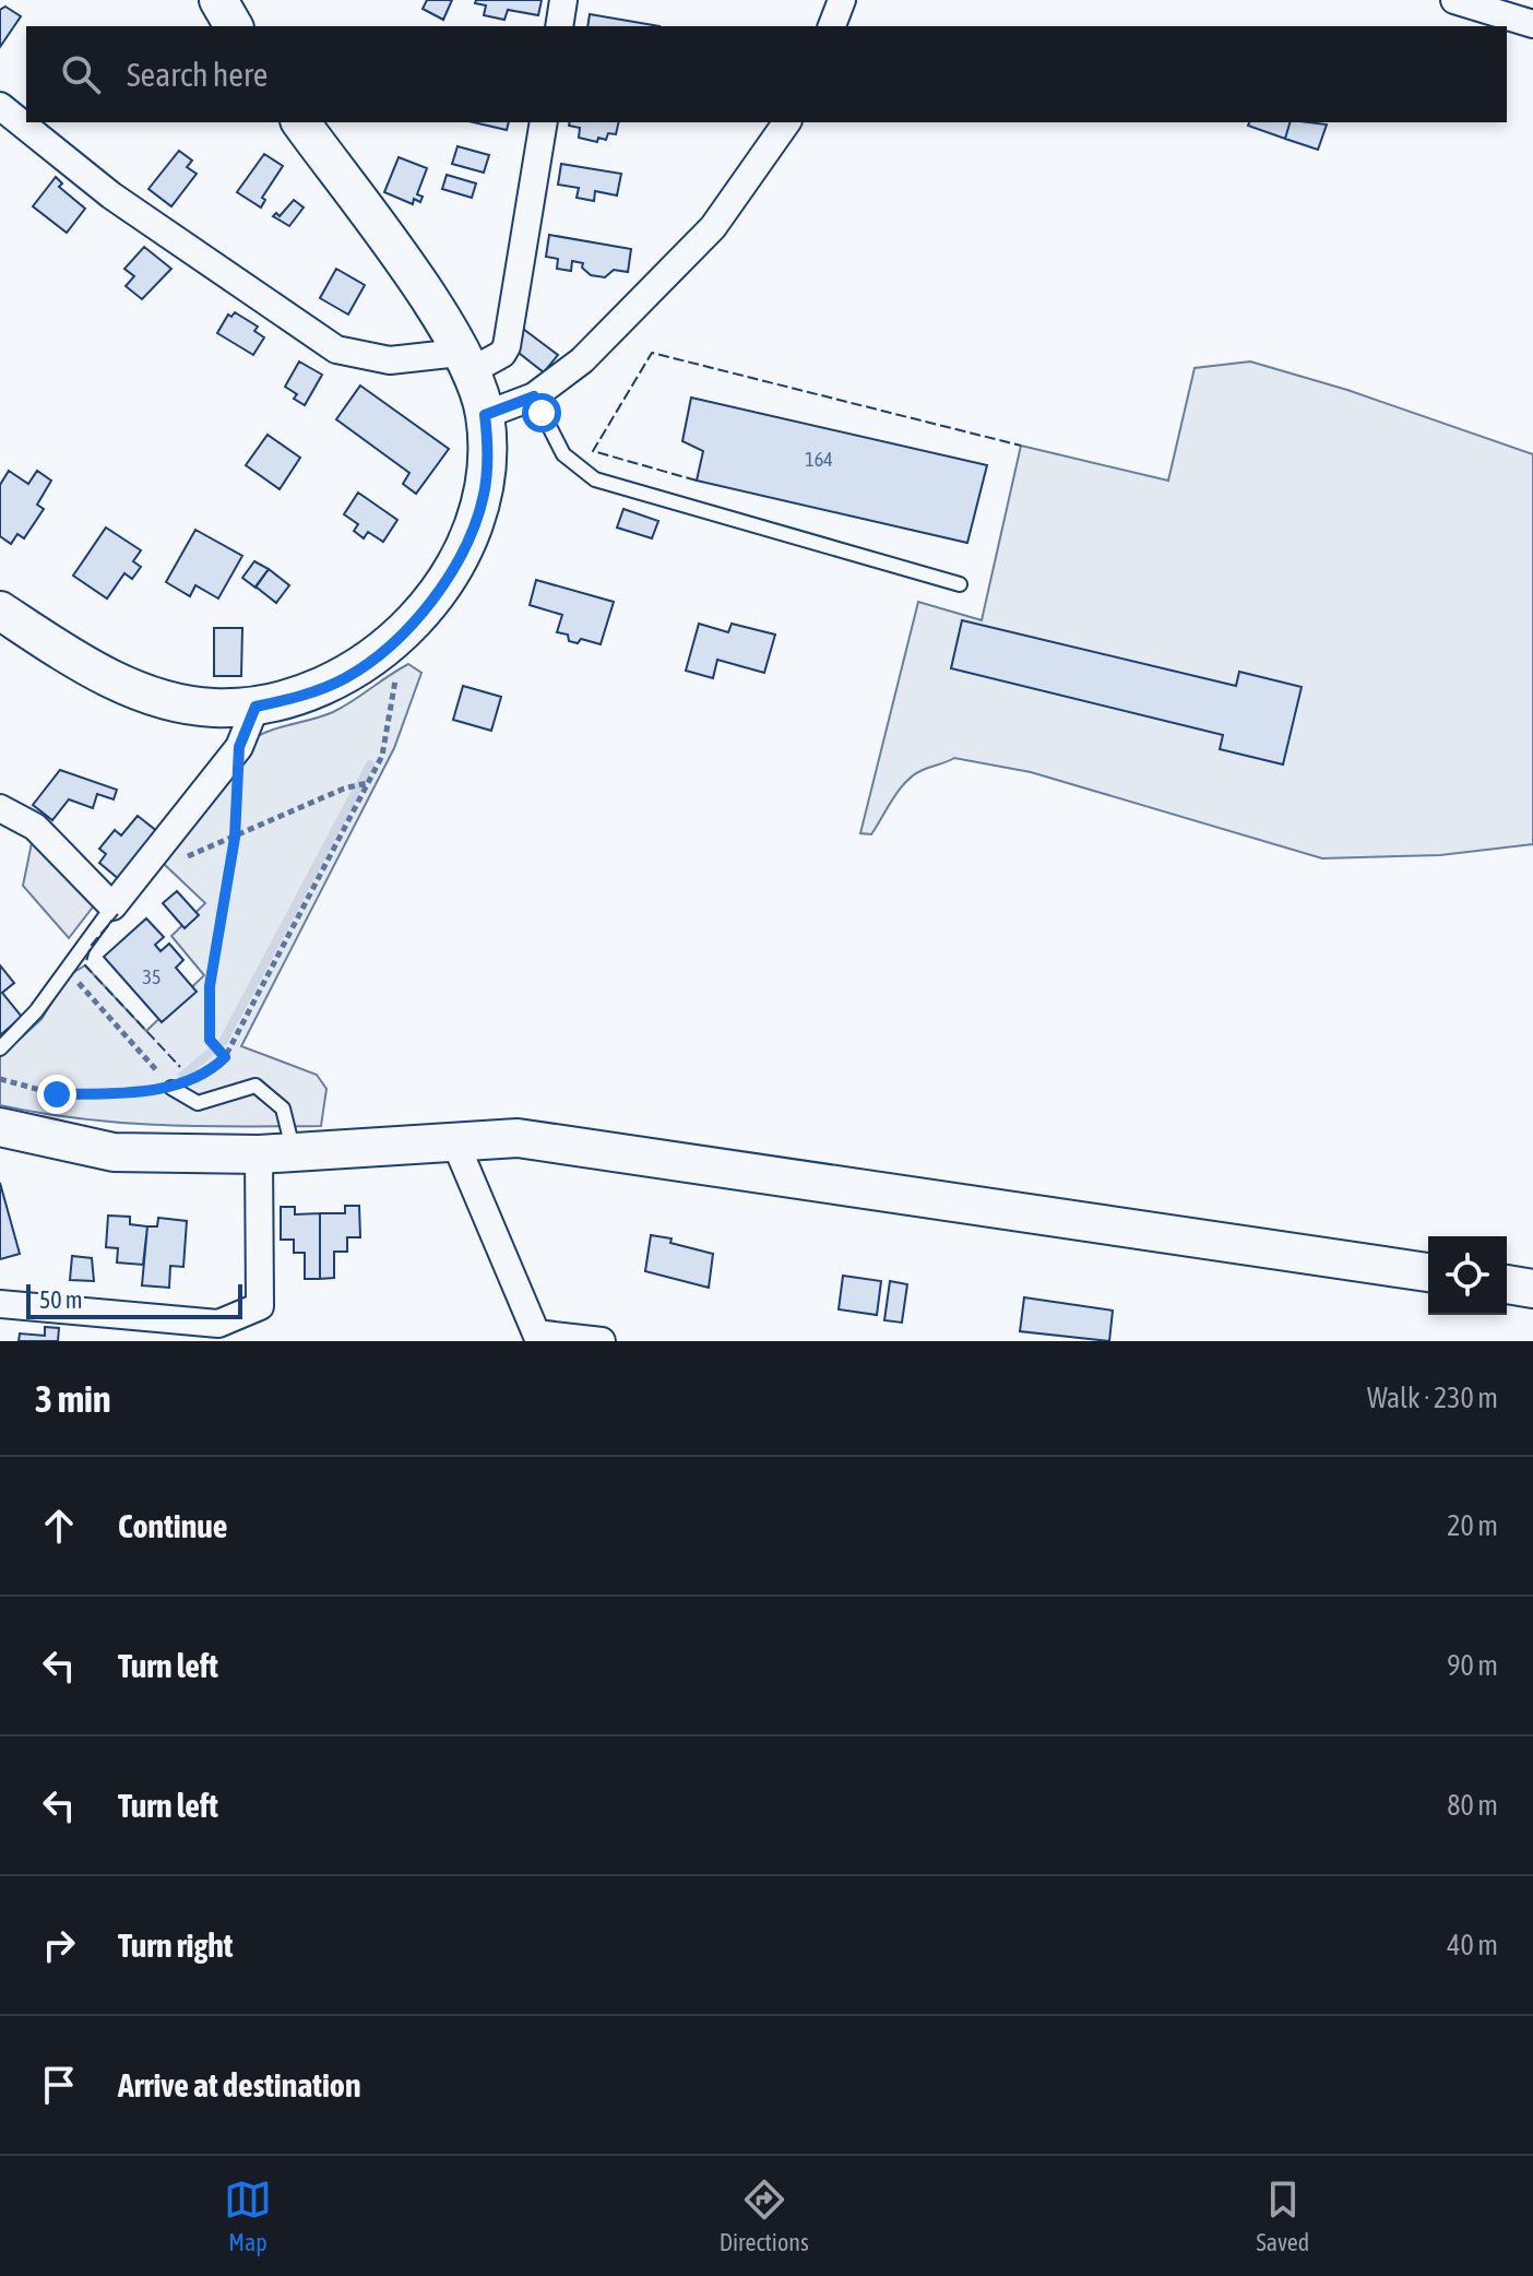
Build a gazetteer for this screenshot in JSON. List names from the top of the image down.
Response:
{
  "house_numbers": ["164", "35"],
  "scale_bar": "50 m",
  "page": {
    "search": "Search here",
    "scale": "50 m",
    "heading": ["3 min", "Walk · 230 m"],
    "list": [
      ["Continue", "20 m"],
      ["Turn left", "90 m"],
      ["Turn left", "80 m"],
      ["Turn right", "40 m"],
      "Arrive at destination"
    ],
    "nav": ["Map", "Directions", "Saved"]
  }
}
